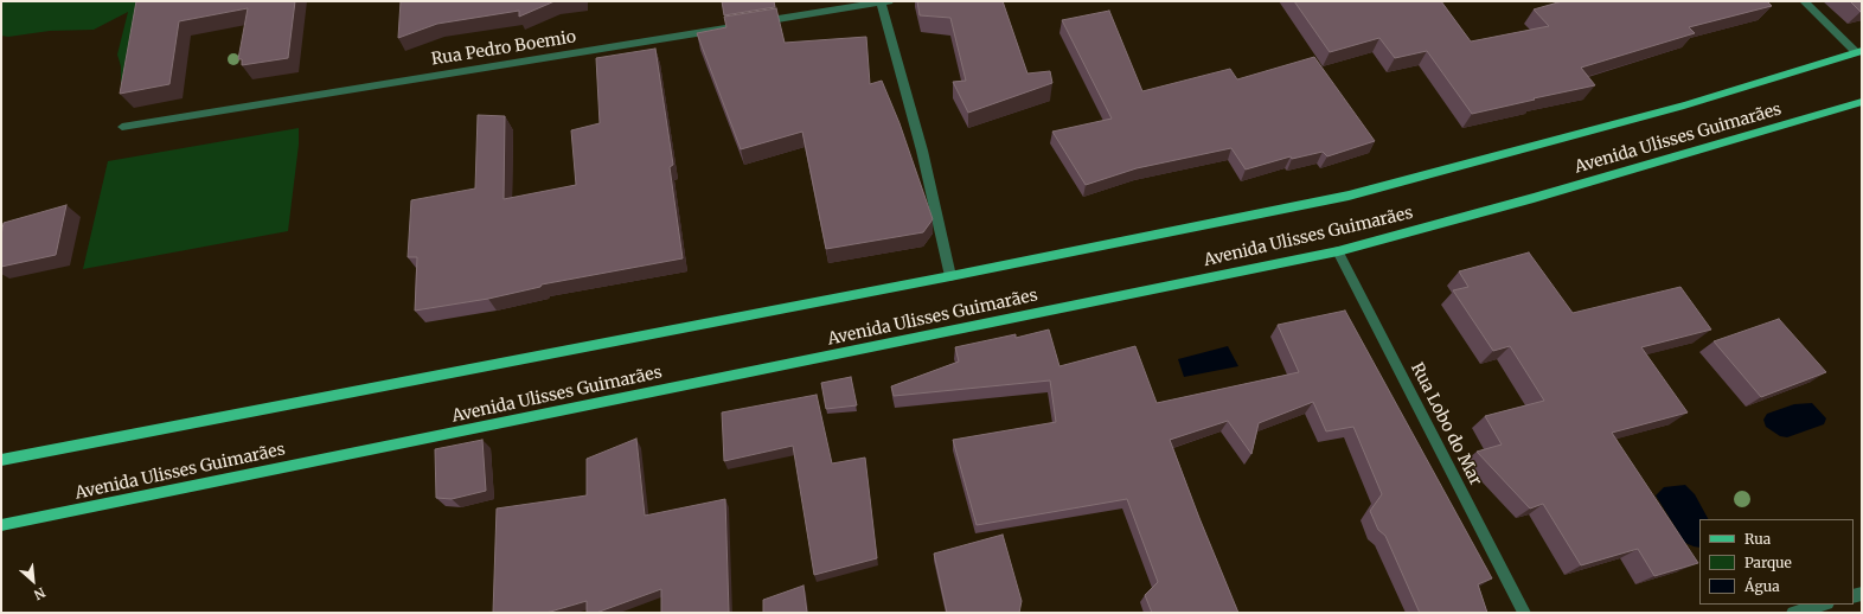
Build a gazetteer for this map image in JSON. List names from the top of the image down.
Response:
{
  "streets": {
    "main road": ["Avenida Ulisses Guimarães"],
    "street": ["Rua Pedro Boemio", "Rua Lobo do Mar"]
  },
  "crossings": [
    ["Avenida Ulisses Guimarães", "Rua Lobo do Mar"]
  ],
  "legend": ["Rua", "Parque", "Água"],
  "north": "bottom right"
}
